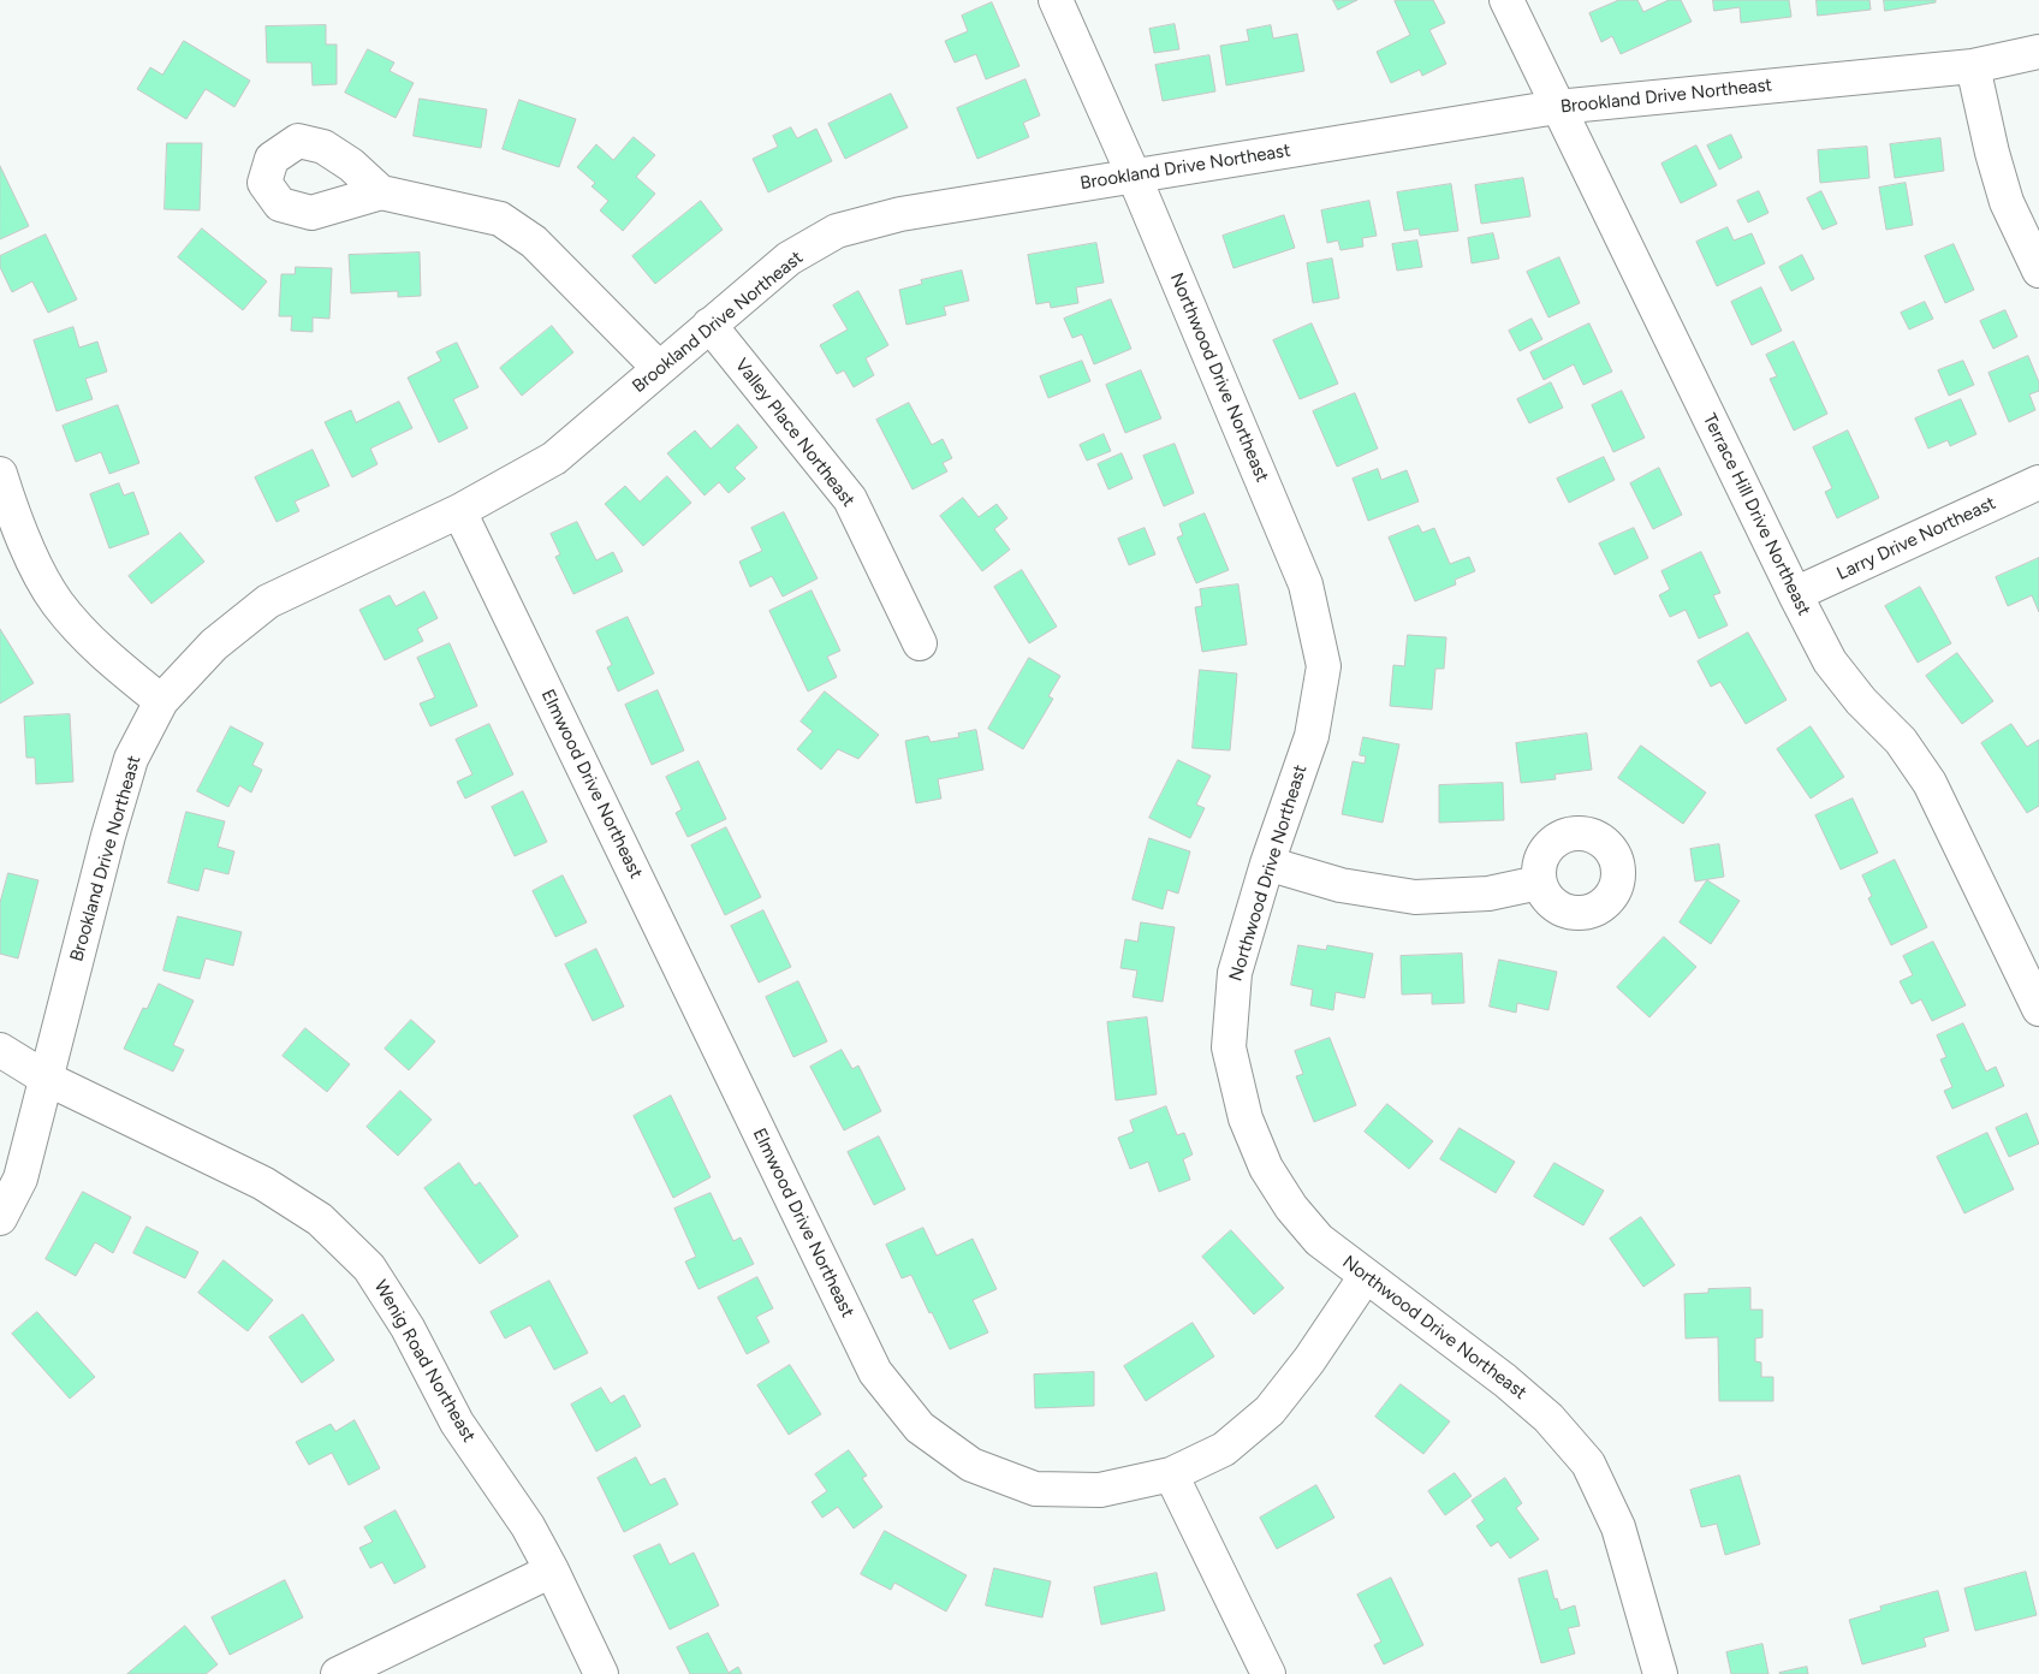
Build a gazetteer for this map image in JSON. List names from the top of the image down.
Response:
{
  "streets": {
    "street": [
      "Brookland Drive Northeast",
      "Northwood Drive Northeast",
      "Valley Place Northeast",
      "Terrace Hill Drive Northeast",
      "Larry Drive Northeast",
      "Elmwood Drive Northeast",
      "Wenig Road Northeast"
    ]
  },
  "crossings": [
    ["Brookland Drive Northeast", "Northwood Drive Northeast"],
    ["Brookland Drive Northeast", "Valley Place Northeast"],
    ["Brookland Drive Northeast", "Terrace Hill Drive Northeast"],
    ["Brookland Drive Northeast", "Elmwood Drive Northeast"],
    ["Brookland Drive Northeast", "Wenig Road Northeast"],
    ["Northwood Drive Northeast", "Elmwood Drive Northeast"],
    ["Terrace Hill Drive Northeast", "Larry Drive Northeast"]
  ]
}
